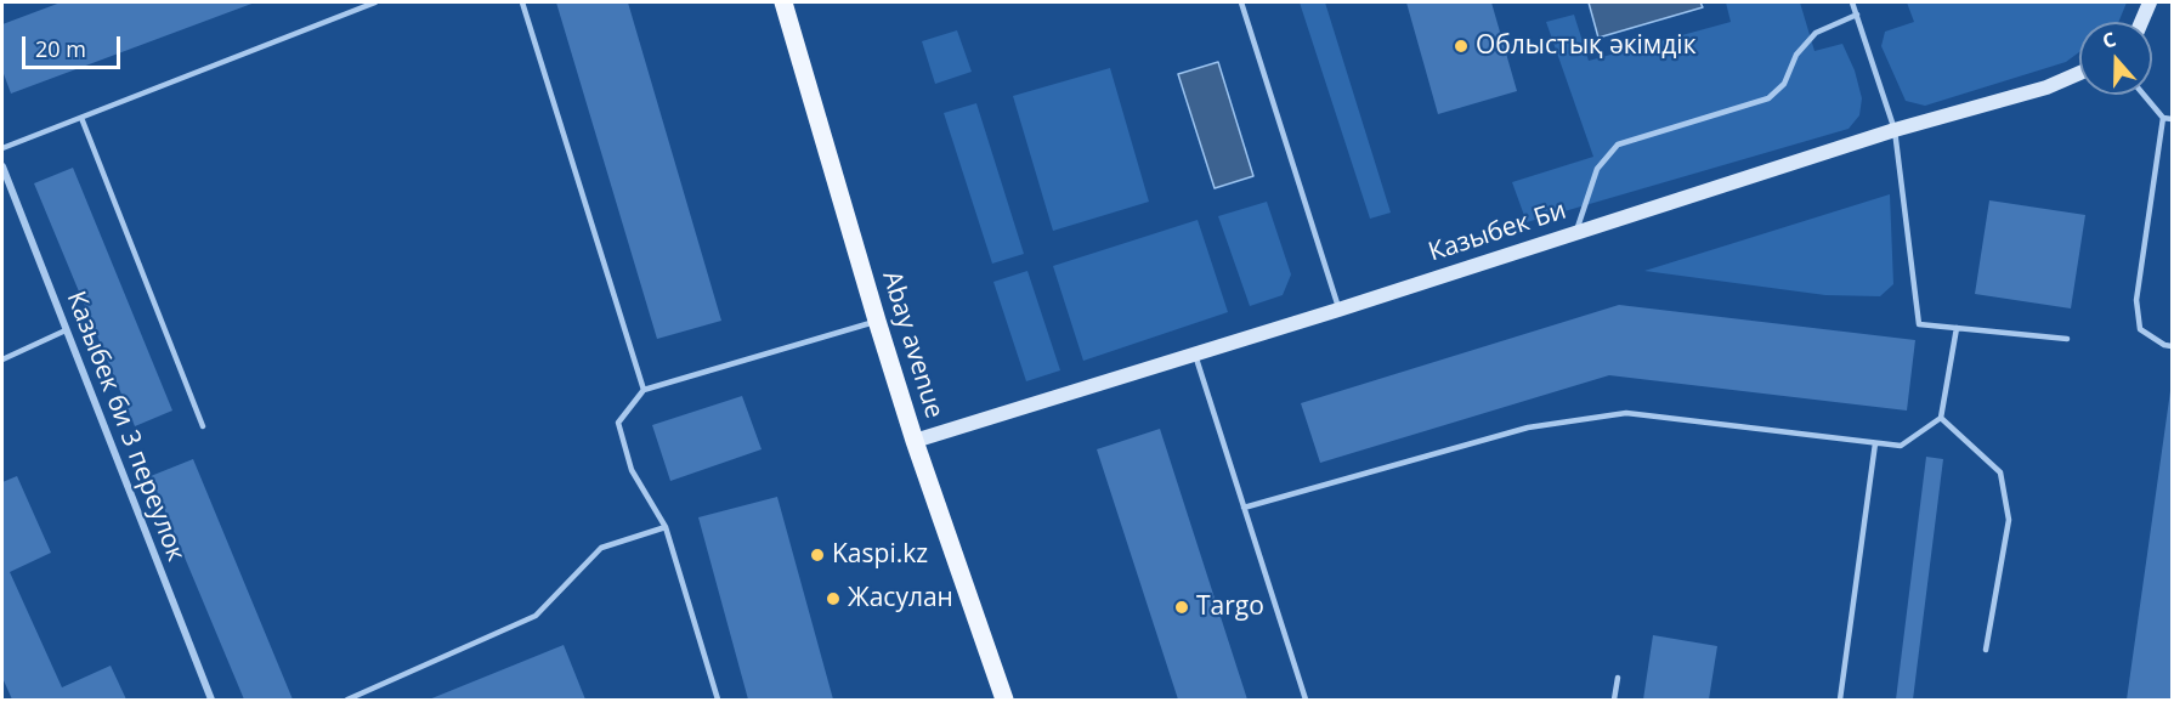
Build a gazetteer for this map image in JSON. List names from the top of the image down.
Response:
{
  "streets": {
    "main road": ["Abay avenue"],
    "street": ["Казыбек Би", "Казыбек би 3 переулок"]
  },
  "crossings": [
    ["Казыбек Би", "Abay avenue"]
  ],
  "places": [
    "Облыстық әкімдік",
    "Kaspi.kz",
    "Жасулан",
    "Targo"
  ],
  "scale_bar": "20 m",
  "north": "top"
}
